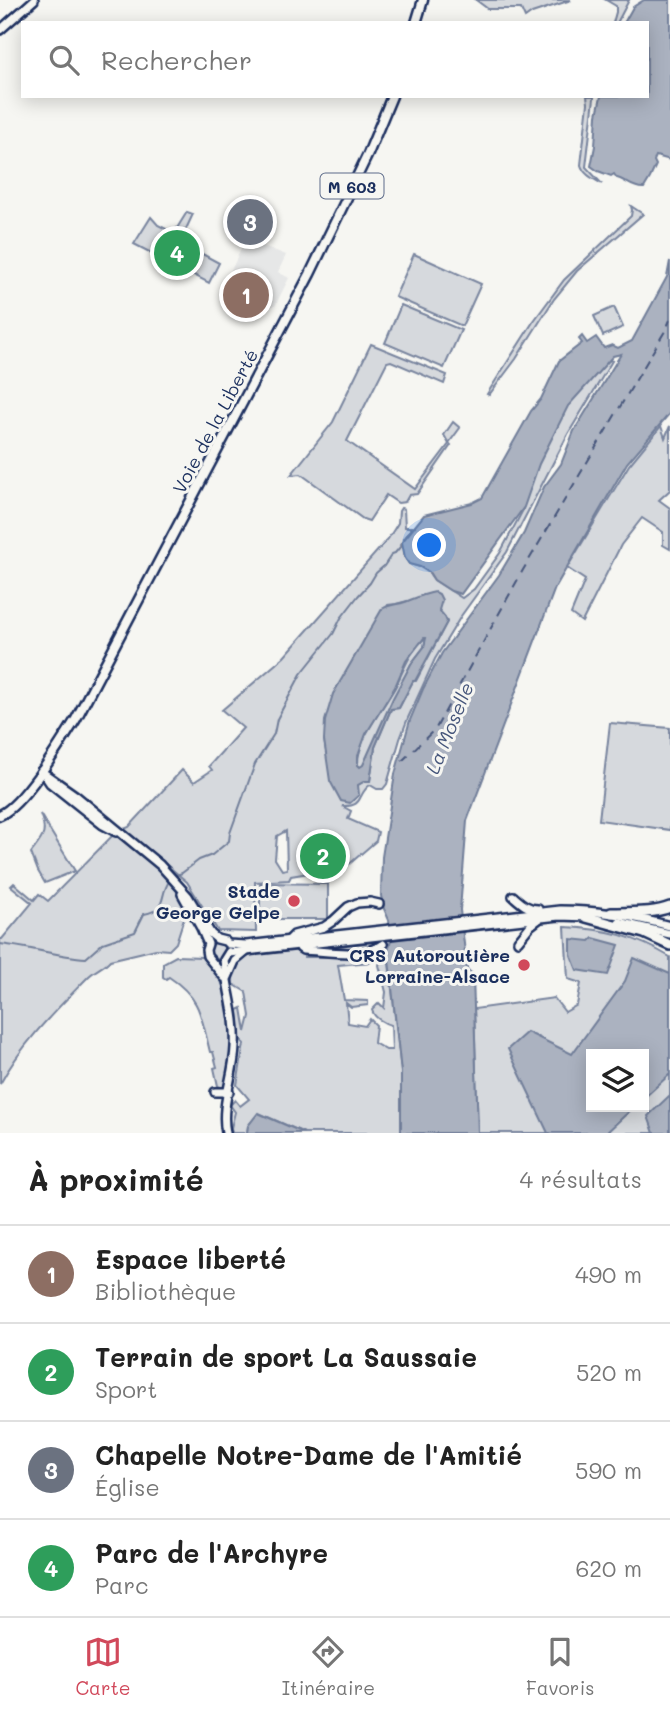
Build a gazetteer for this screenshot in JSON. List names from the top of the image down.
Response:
{
  "streets": {
    "main road": ["M 603", "Voie de la Liberté"]
  },
  "crossings": [
    ["M 603", "Voie de la Liberté"]
  ],
  "water": ["La Moselle"],
  "places": ["Stade George Gelpe", "CRS Autoroutière Lorraine-Alsace"],
  "page": {
    "search": "Rechercher",
    "pins": [
      "3",
      "4",
      "1",
      "2"
    ],
    "heading": ["À proximité", "4 résultats"],
    "list": [
      {
        "mark": "1",
        "name": "Espace liberté",
        "note": "Bibliothèque",
        "value": "490 m"
      },
      {
        "mark": "2",
        "name": "Terrain de sport La Saussaie",
        "note": "Sport",
        "value": "520 m"
      },
      {
        "mark": "3",
        "name": "Chapelle Notre-Dame de l'Amitié",
        "note": "Église",
        "value": "590 m"
      },
      {
        "mark": "4",
        "name": "Parc de l'Archyre",
        "note": "Parc",
        "value": "620 m"
      }
    ],
    "nav": ["Carte", "Itinéraire", "Favoris"]
  }
}
